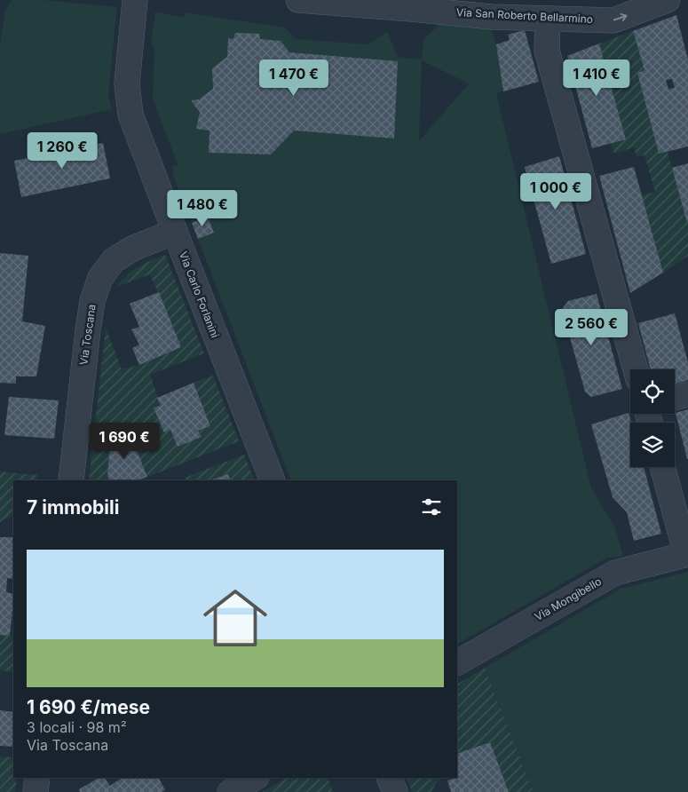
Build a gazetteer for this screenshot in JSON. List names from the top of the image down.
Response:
{
  "streets": {
    "street": [
      "Via San Roberto Bellarmino",
      "Via Carlo Forlanini",
      "Via Toscana",
      "Via Mongibello"
    ]
  },
  "crossings": [
    ["Via Carlo Forlanini", "Via Toscana"]
  ],
  "page": {
    "price": [
      "1 470 €",
      "1 410 €",
      "1 260 €",
      "1 000 €",
      "1 480 €",
      "2 560 €",
      "1 690 €"
    ],
    "heading": "7 immobili",
    "list": [
      {
        "name": "1 690 €/mese",
        "note": "3 locali · 98 m² · Via Toscana"
      }
    ]
  }
}
